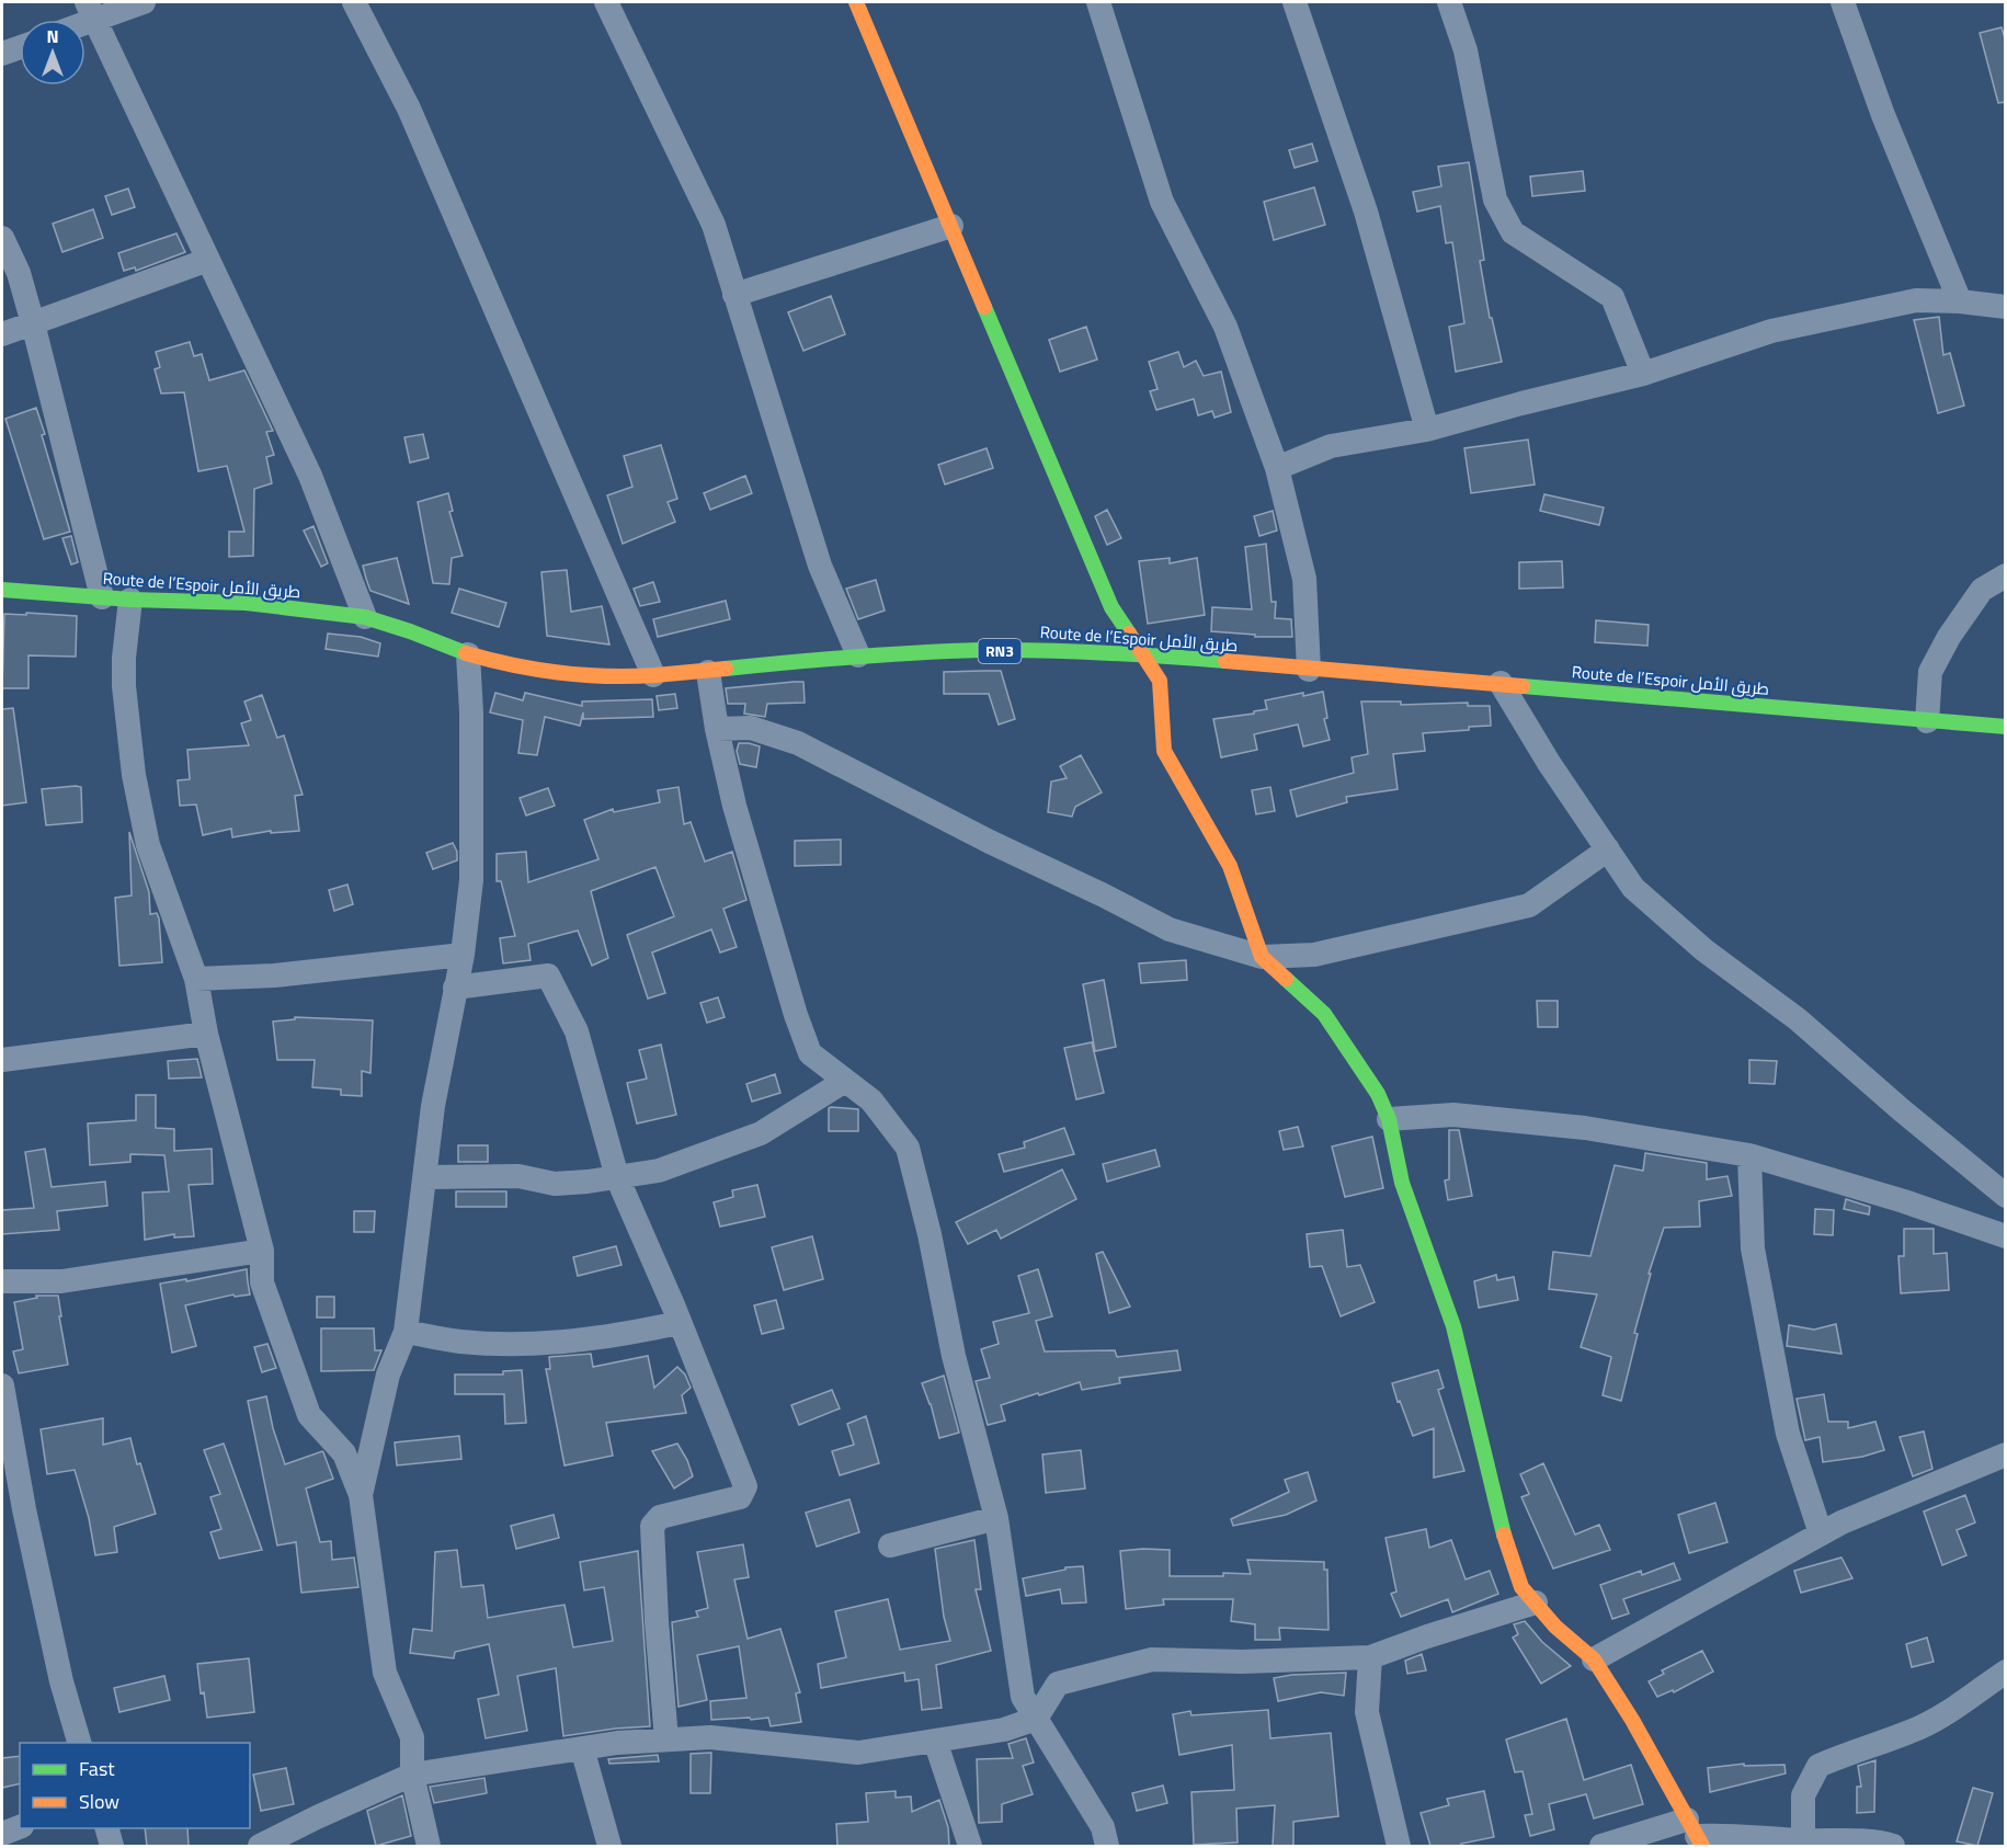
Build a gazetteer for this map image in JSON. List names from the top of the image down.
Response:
{
  "streets": {
    "main road": ["Route de l’Espoir طريق الأمل", "RN3"]
  },
  "legend": ["Fast", "Slow"],
  "north": "top"
}
